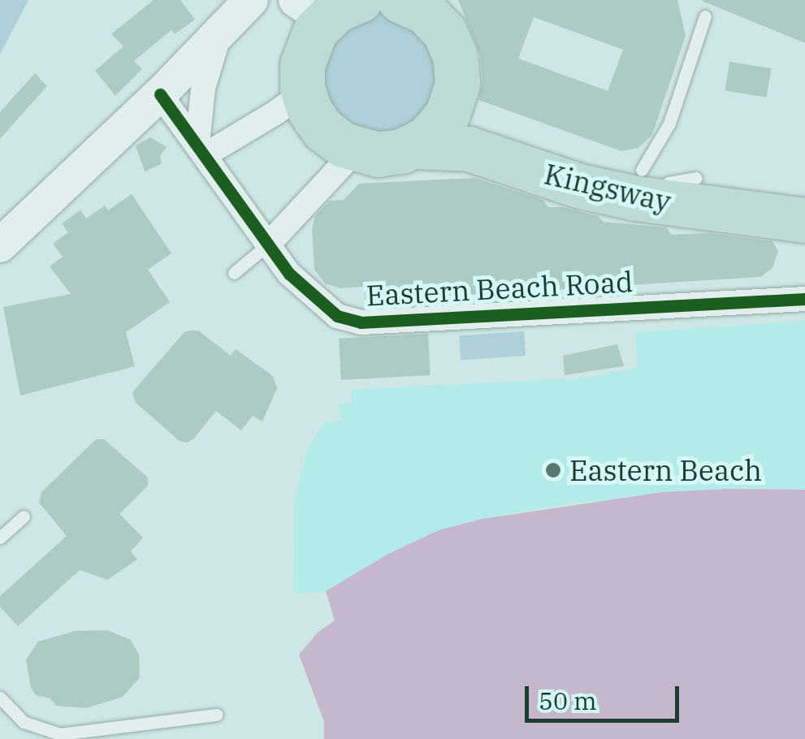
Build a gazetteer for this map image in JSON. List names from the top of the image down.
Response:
{
  "streets": {
    "highway": ["Kingsway"],
    "street": ["Eastern Beach Road"]
  },
  "places": ["Eastern Beach"],
  "scale_bar": "50 m"
}
